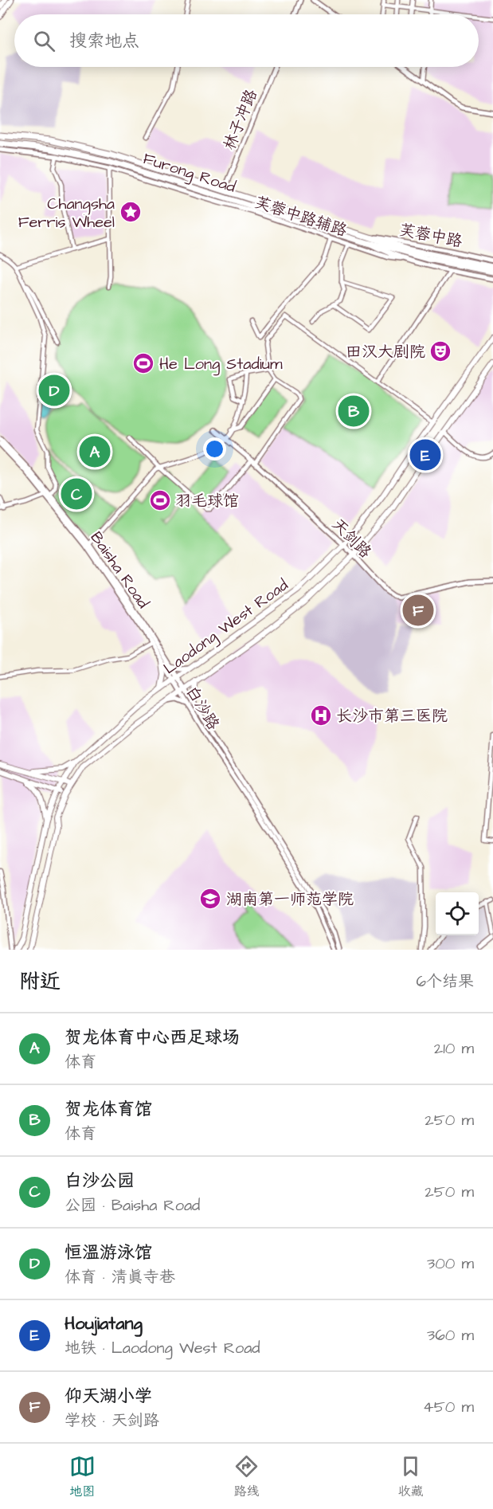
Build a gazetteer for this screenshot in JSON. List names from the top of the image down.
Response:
{
  "streets": {
    "main road": ["Furong Road", "Laodong West Road"],
    "street": [
      "林子冲路",
      "芙蓉中路辅路",
      "芙蓉中路",
      "天剑路",
      "Baisha Road",
      "白沙路"
    ]
  },
  "crossings": [
    ["林子冲路", "Furong Road"],
    ["Furong Road", "芙蓉中路"],
    ["芙蓉中路辅路", "芙蓉中路"],
    ["天剑路", "Laodong West Road"],
    ["Baisha Road", "Laodong West Road"],
    ["Baisha Road", "白沙路"],
    ["Laodong West Road", "白沙路"]
  ],
  "places": {
    "place": ["Changsha Ferris Wheel"],
    "theatre": ["田汉大剧院"],
    "sports": ["He Long Stadium", "羽毛球馆"],
    "hospital": ["长沙市第三医院"],
    "school or university": ["湖南第一师范学院"]
  },
  "page": {
    "search": "搜索地点",
    "pins": [
      "D",
      "B",
      "A",
      "E",
      "C",
      "F"
    ],
    "heading": ["附近", "6个结果"],
    "list": [
      {
        "mark": "A",
        "name": "贺龙体育中心西足球场",
        "note": "体育",
        "value": "210 m"
      },
      {
        "mark": "B",
        "name": "贺龙体育馆",
        "note": "体育",
        "value": "250 m"
      },
      {
        "mark": "C",
        "name": "白沙公园",
        "note": "公园 · Baisha Road",
        "value": "250 m"
      },
      {
        "mark": "D",
        "name": "恒温游泳馆",
        "note": "体育 · 清真寺巷",
        "value": "300 m"
      },
      {
        "mark": "E",
        "name": "Houjiatang",
        "note": "地铁 · Laodong West Road",
        "value": "360 m"
      },
      {
        "mark": "F",
        "name": "仰天湖小学",
        "note": "学校 · 天剑路",
        "value": "450 m"
      }
    ],
    "nav": ["地图", "路线", "收藏"]
  }
}
